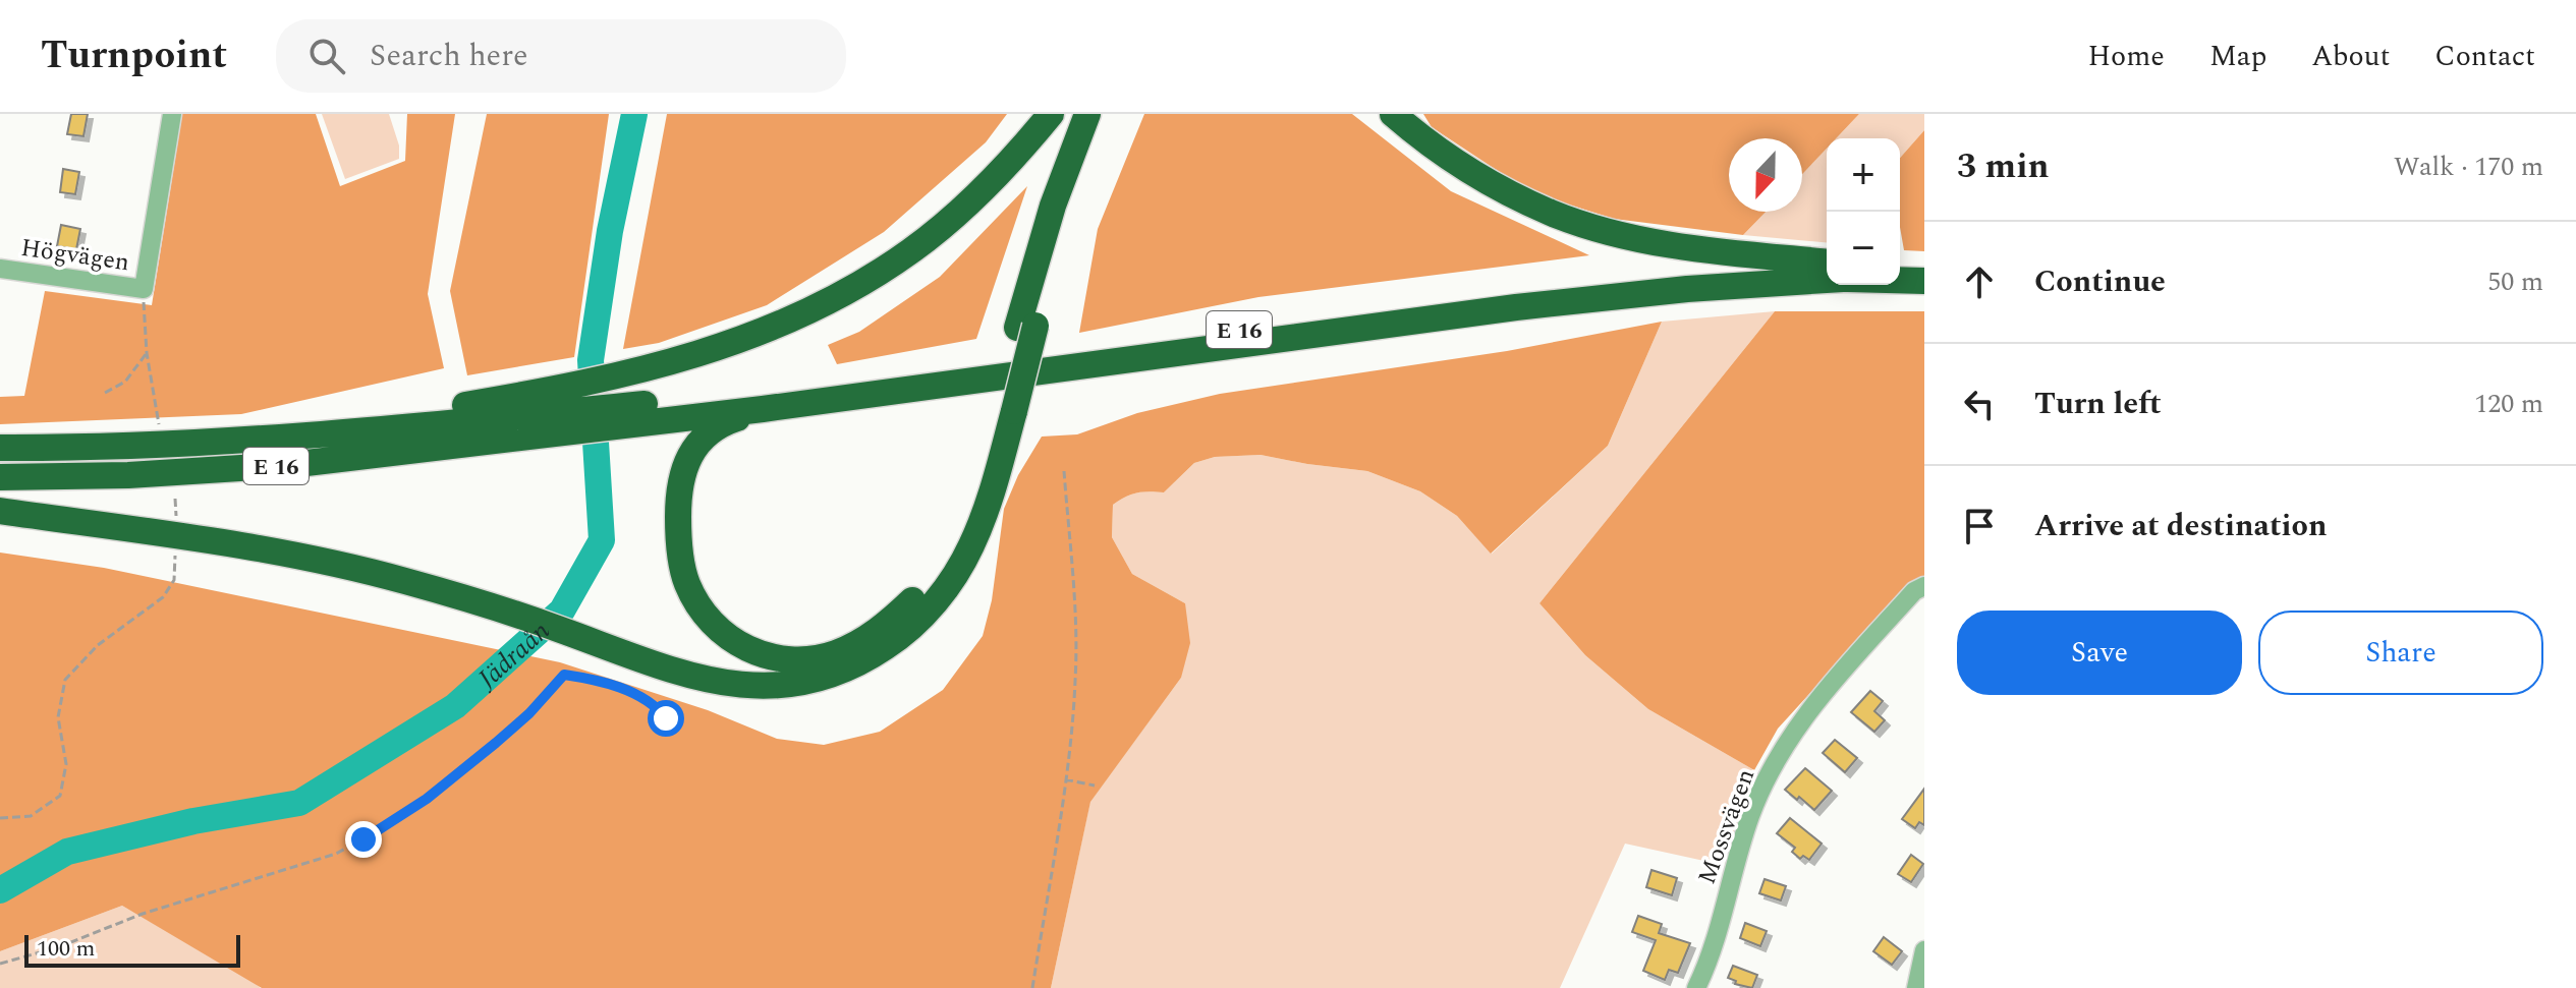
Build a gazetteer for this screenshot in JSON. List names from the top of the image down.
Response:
{
  "streets": {
    "highway": ["E 16"],
    "street": ["Högvägen", "Mossvägen"]
  },
  "water": ["Jädraån"],
  "scale_bar": "100 m",
  "north": "bottom",
  "page": {
    "header": "Turnpoint",
    "search": "Search here",
    "nav": [
      "Home",
      "Map",
      "About",
      "Contact"
    ],
    "heading": ["3 min", "Walk · 170 m"],
    "map_buttons": ["+", "−"],
    "list": [
      ["Continue", "50 m"],
      ["Turn left", "120 m"],
      "Arrive at destination"
    ],
    "buttons": ["Save", "Share"],
    "scale": "100 m"
  }
}
